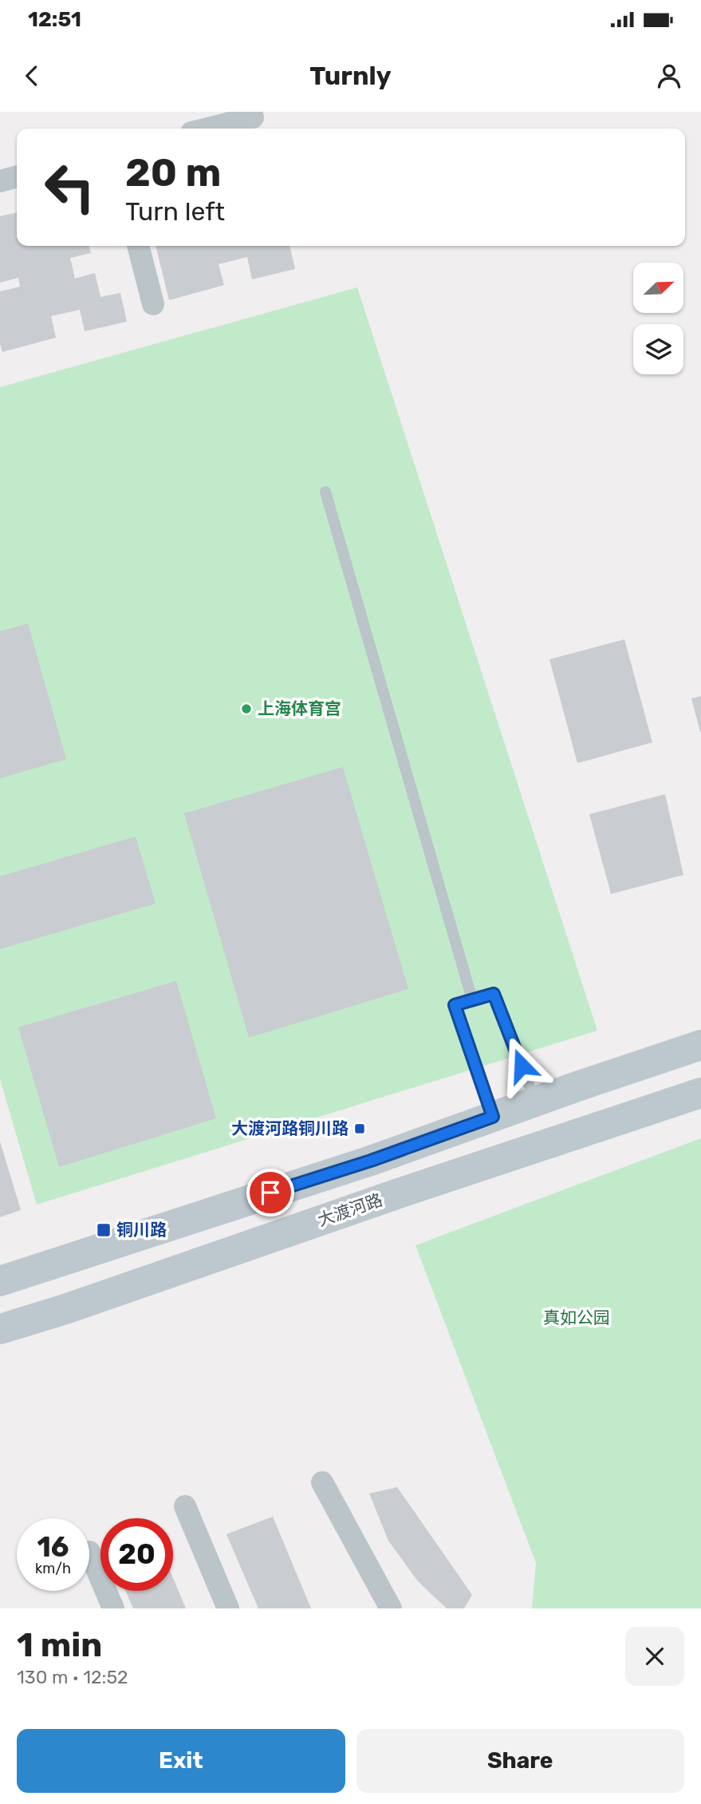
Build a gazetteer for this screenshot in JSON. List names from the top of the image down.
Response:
{
  "streets": {
    "main road": ["大渡河路"]
  },
  "parks": ["真如公园"],
  "places": {
    "other": ["上海体育宫"],
    "transit": ["大渡河路铜川路", "铜川路"]
  },
  "north": "top right",
  "page": {
    "status": "12:51",
    "header": "Turnly",
    "turn": ["20 m", "Turn left"],
    "speed": "16 km/h",
    "limit": "20",
    "heading": ["1 min", "130 m · 12:52"],
    "buttons": ["Exit", "Share"]
  }
}
